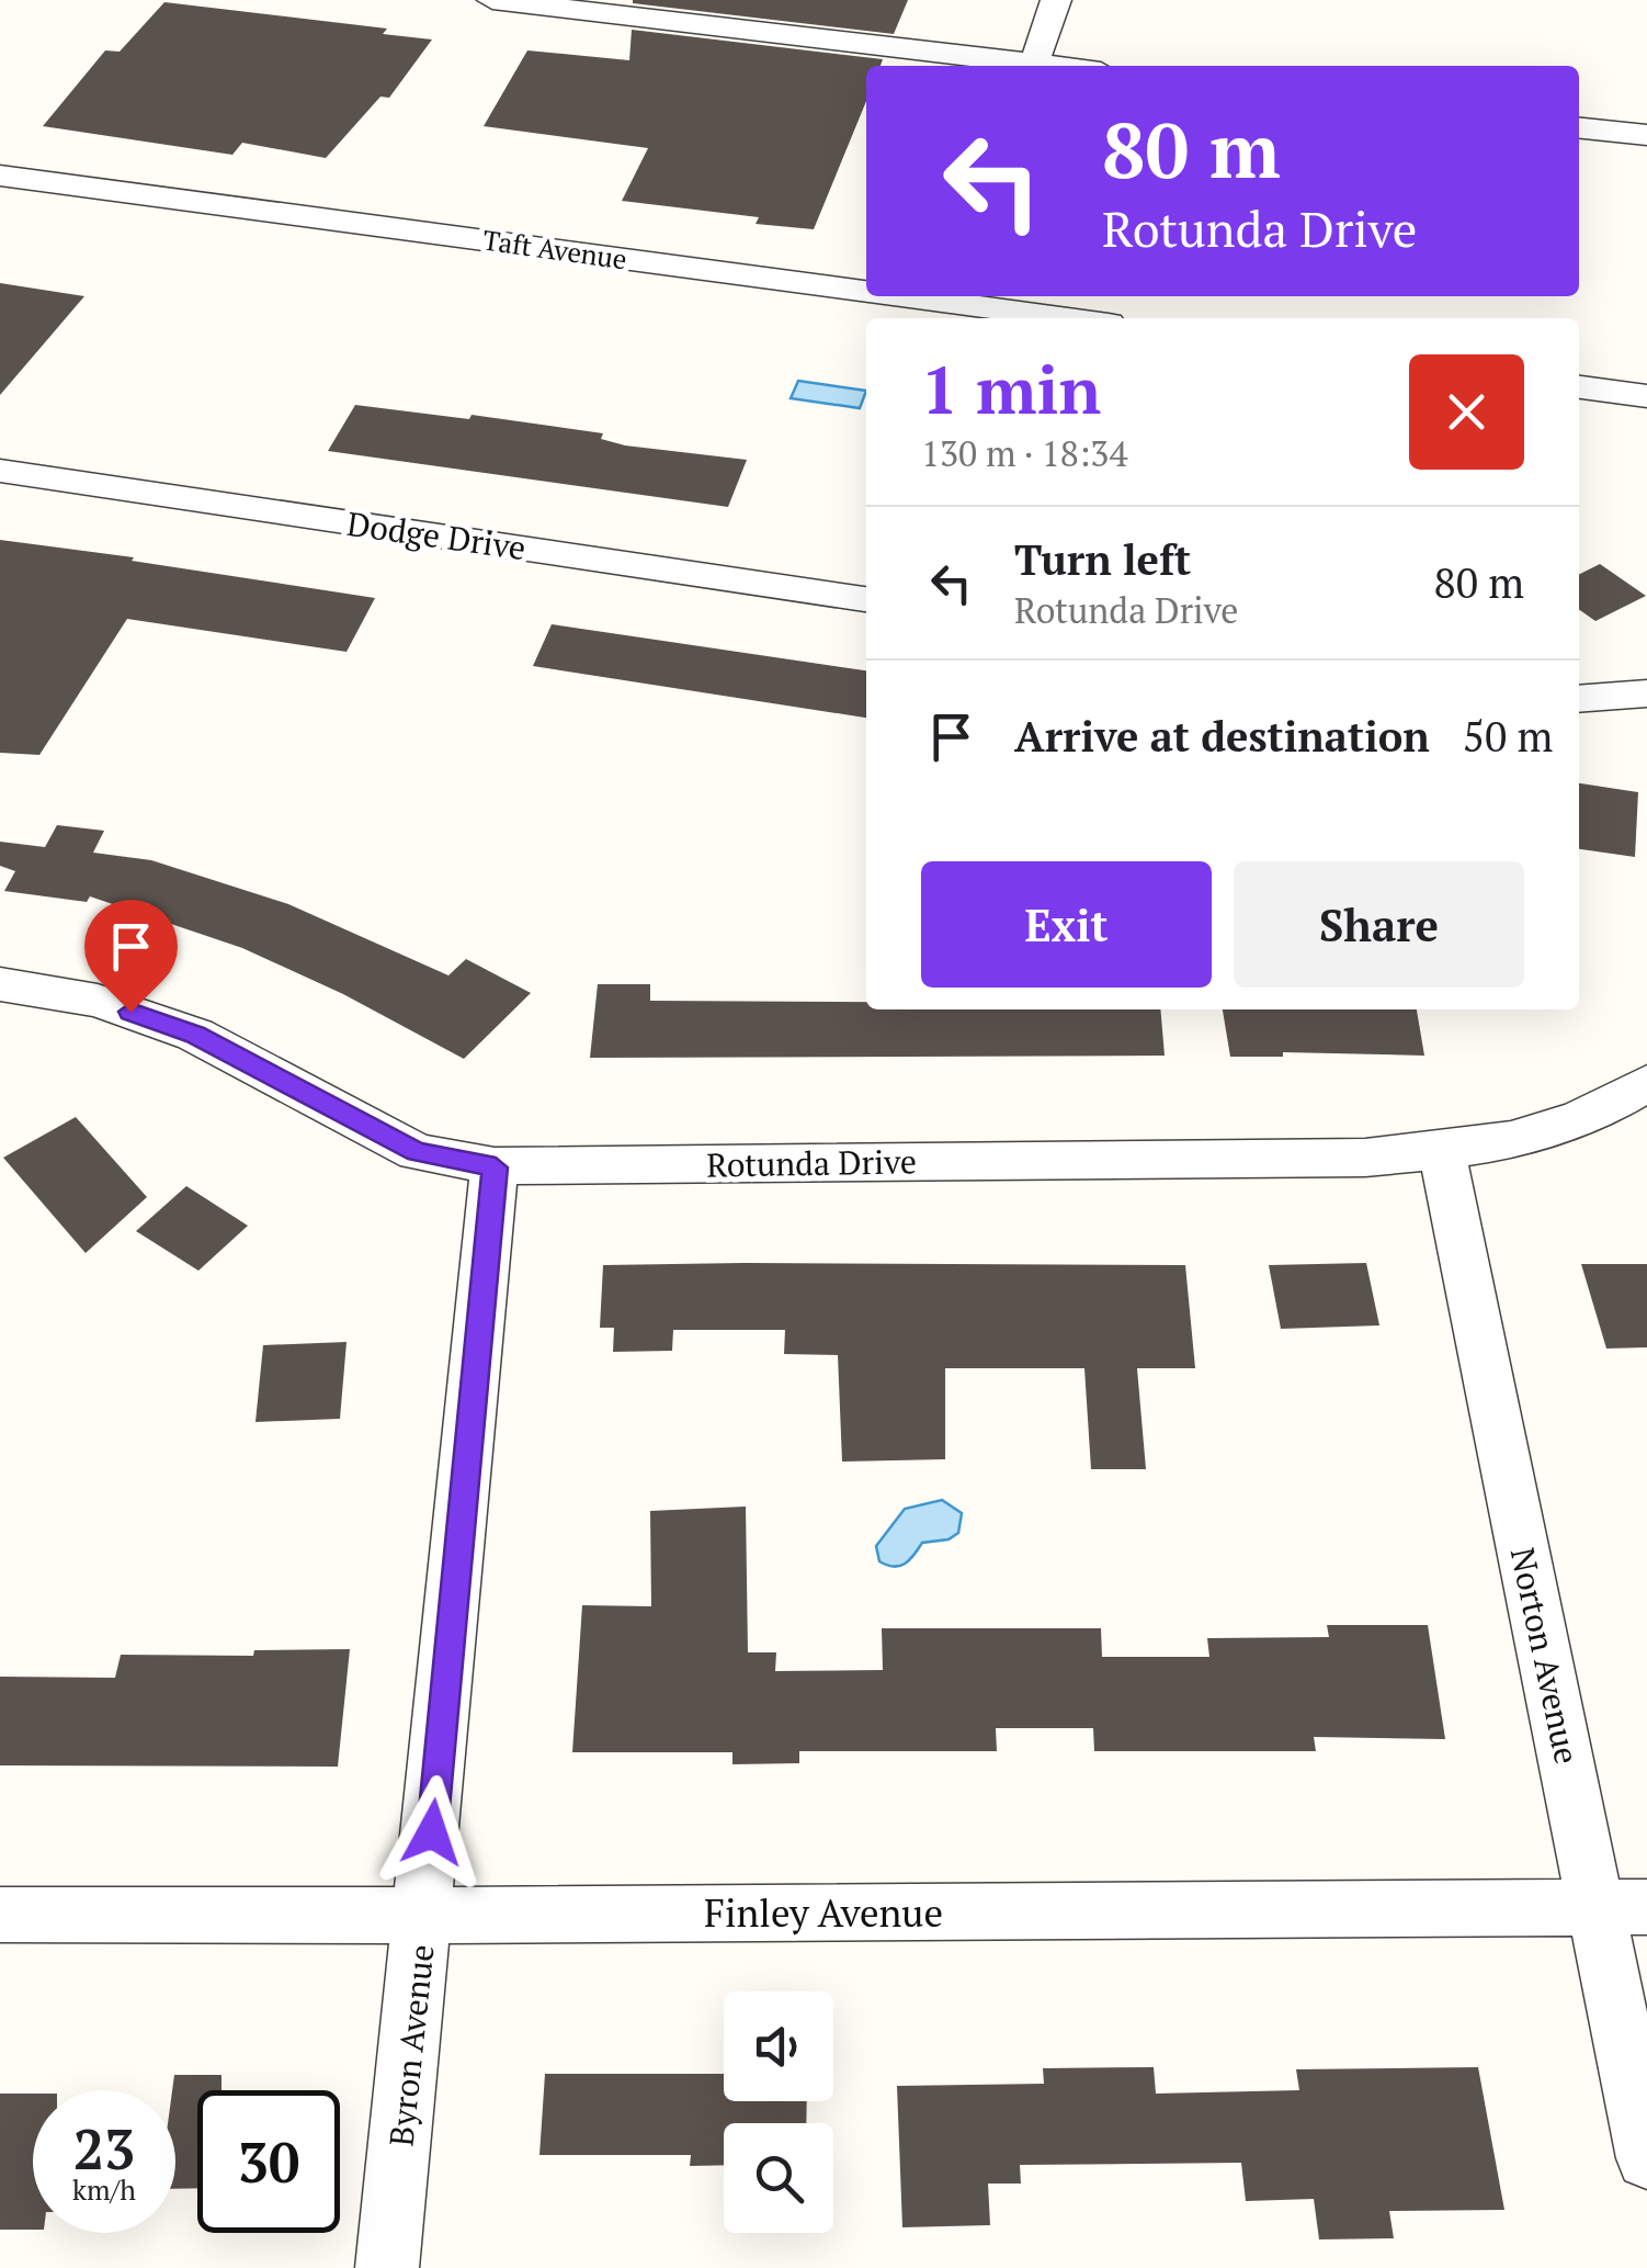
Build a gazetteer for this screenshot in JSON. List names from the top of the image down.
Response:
{
  "streets": {
    "street": [
      "Taft Avenue",
      "Dodge Drive",
      "Rotunda Drive",
      "Norton Avenue",
      "Finley Avenue",
      "Byron Avenue"
    ]
  },
  "crossings": [
    ["Rotunda Drive", "Norton Avenue"],
    ["Rotunda Drive", "Byron Avenue"],
    ["Norton Avenue", "Finley Avenue"],
    ["Finley Avenue", "Byron Avenue"]
  ],
  "page": {
    "turn": ["80 m", "Rotunda Drive"],
    "heading": ["1 min", "130 m · 18:34"],
    "list": [
      {
        "name": "Turn left",
        "note": "Rotunda Drive",
        "value": "80 m"
      },
      {
        "name": "Arrive at destination",
        "value": "50 m"
      }
    ],
    "buttons": ["Exit", "Share"],
    "speed": "23 km/h",
    "limit": "30"
  }
}
